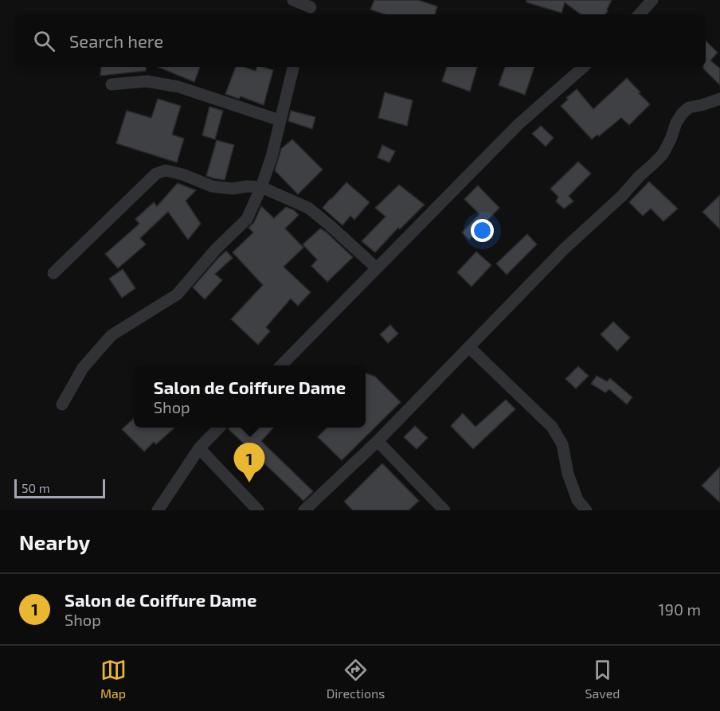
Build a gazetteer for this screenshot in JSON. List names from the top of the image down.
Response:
{
  "scale_bar": "50 m",
  "page": {
    "search": "Search here",
    "popup": ["Salon de Coiffure Dame", "Shop"],
    "pins": "1",
    "scale": "50 m",
    "heading": "Nearby",
    "list": [
      {
        "mark": "1",
        "name": "Salon de Coiffure Dame",
        "note": "Shop",
        "value": "190 m"
      }
    ],
    "nav": ["Map", "Directions", "Saved"]
  }
}
